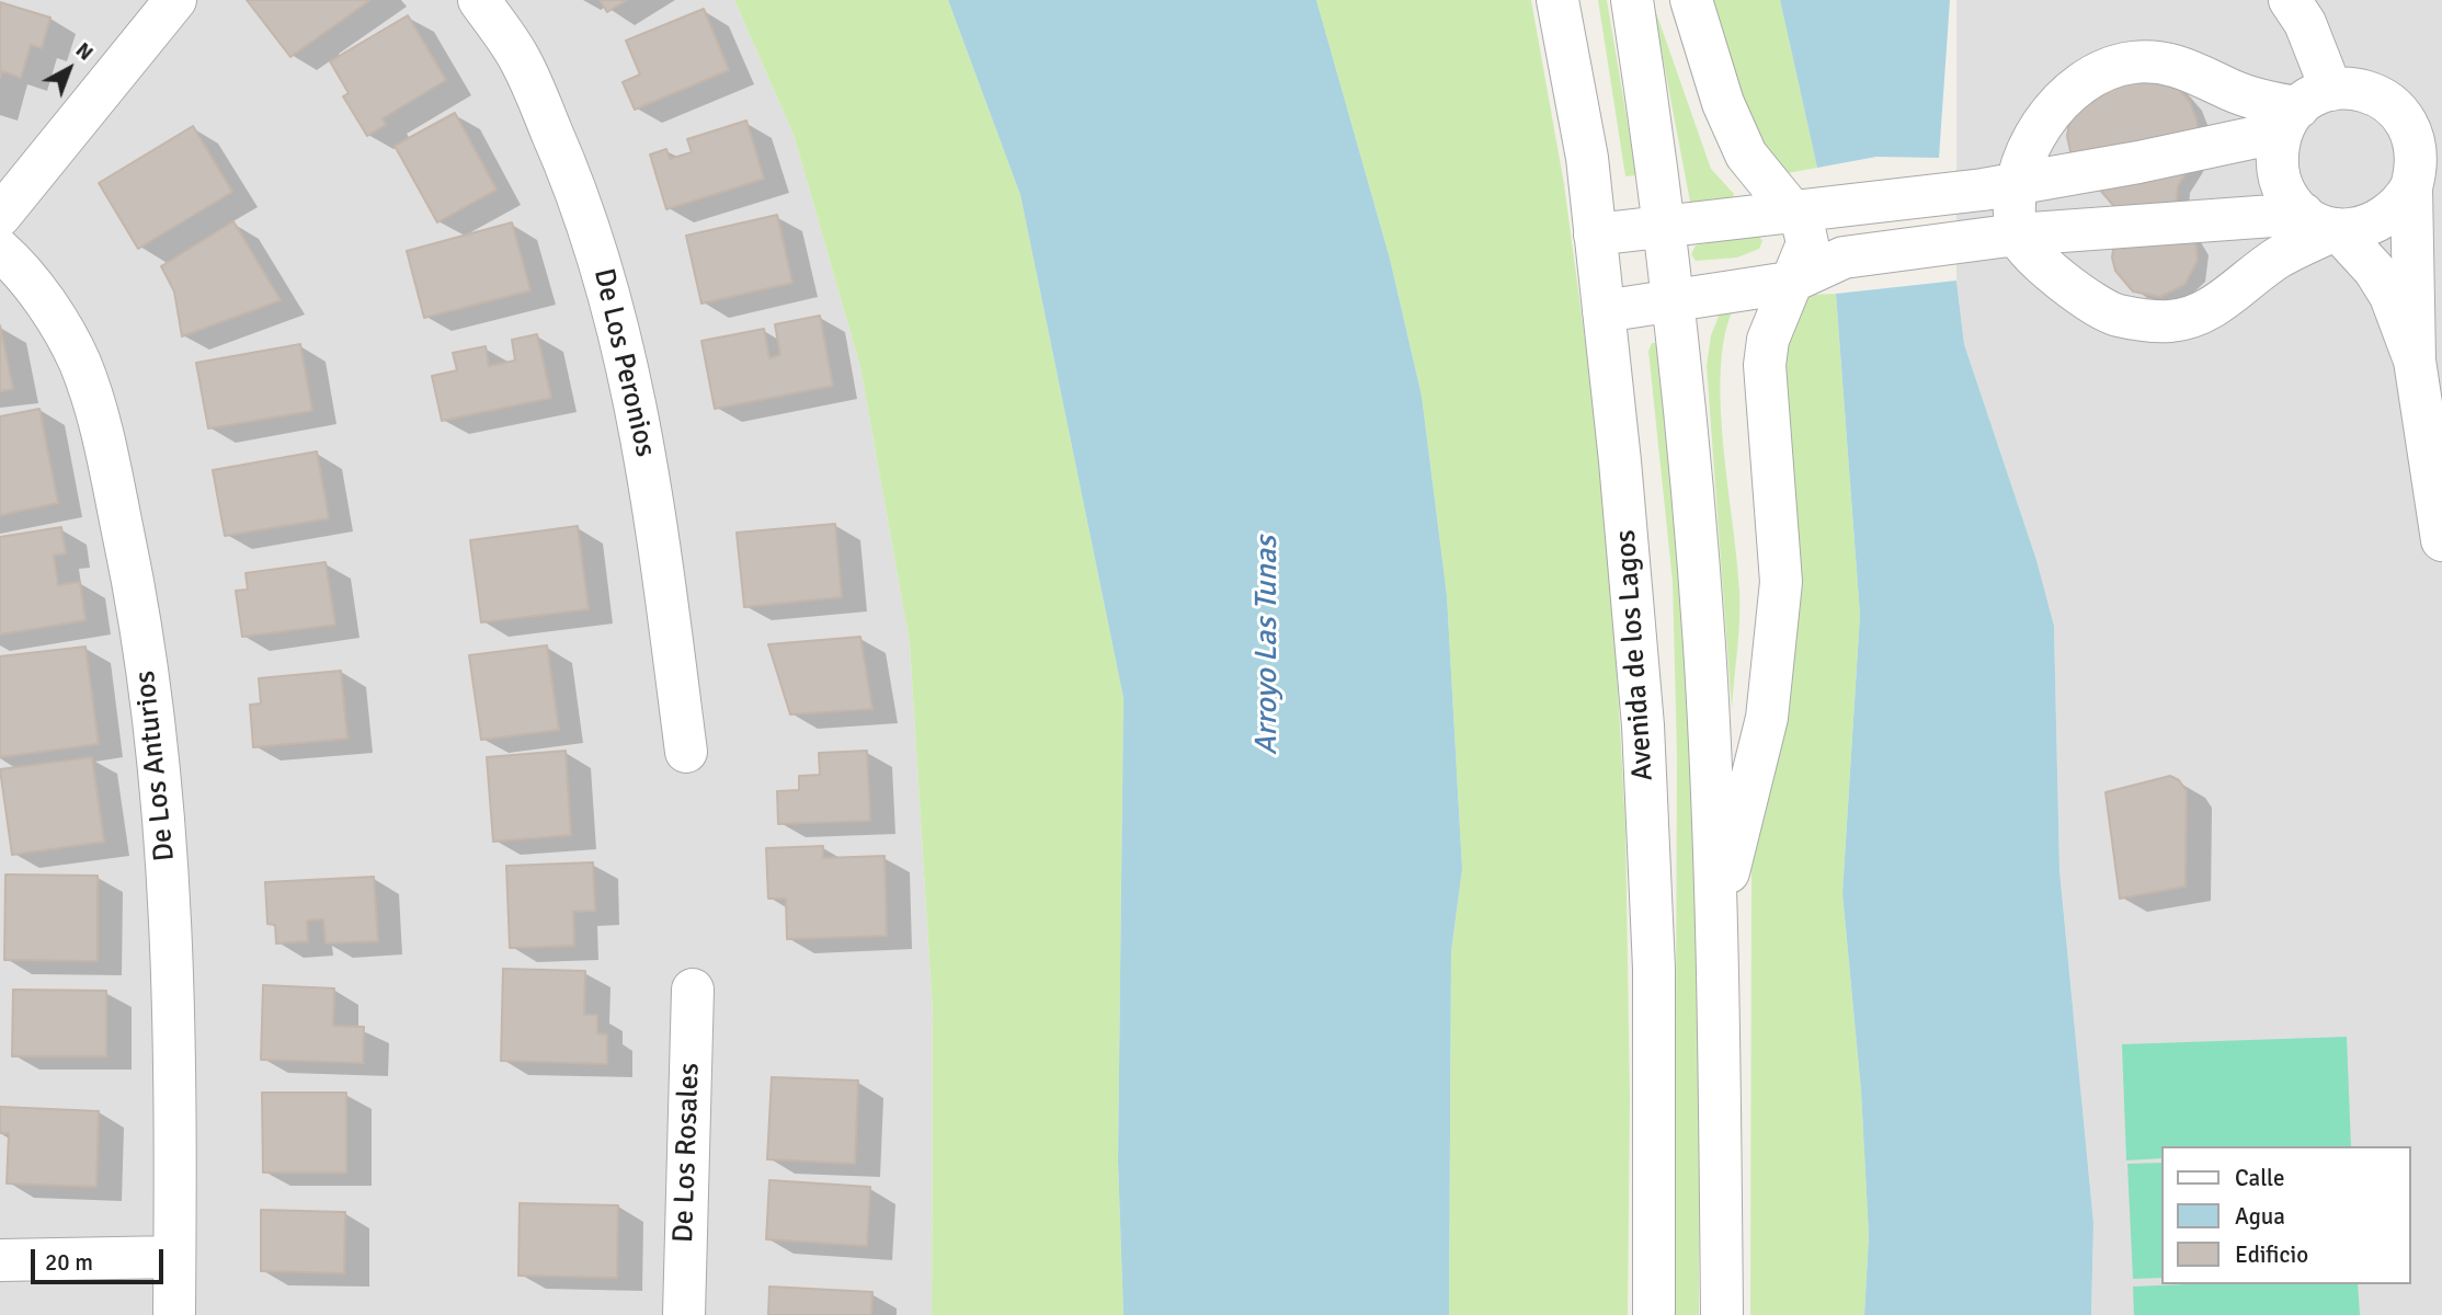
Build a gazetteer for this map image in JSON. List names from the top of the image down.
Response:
{
  "streets": {
    "street": [
      "De Los Peronios",
      "Avenida de los Lagos",
      "De Los Anturios",
      "De Los Rosales"
    ]
  },
  "water": ["Arroyo Las Tunas"],
  "legend": ["Calle", "Agua", "Edificio"],
  "scale_bar": "20 m",
  "north": "top right"
}
